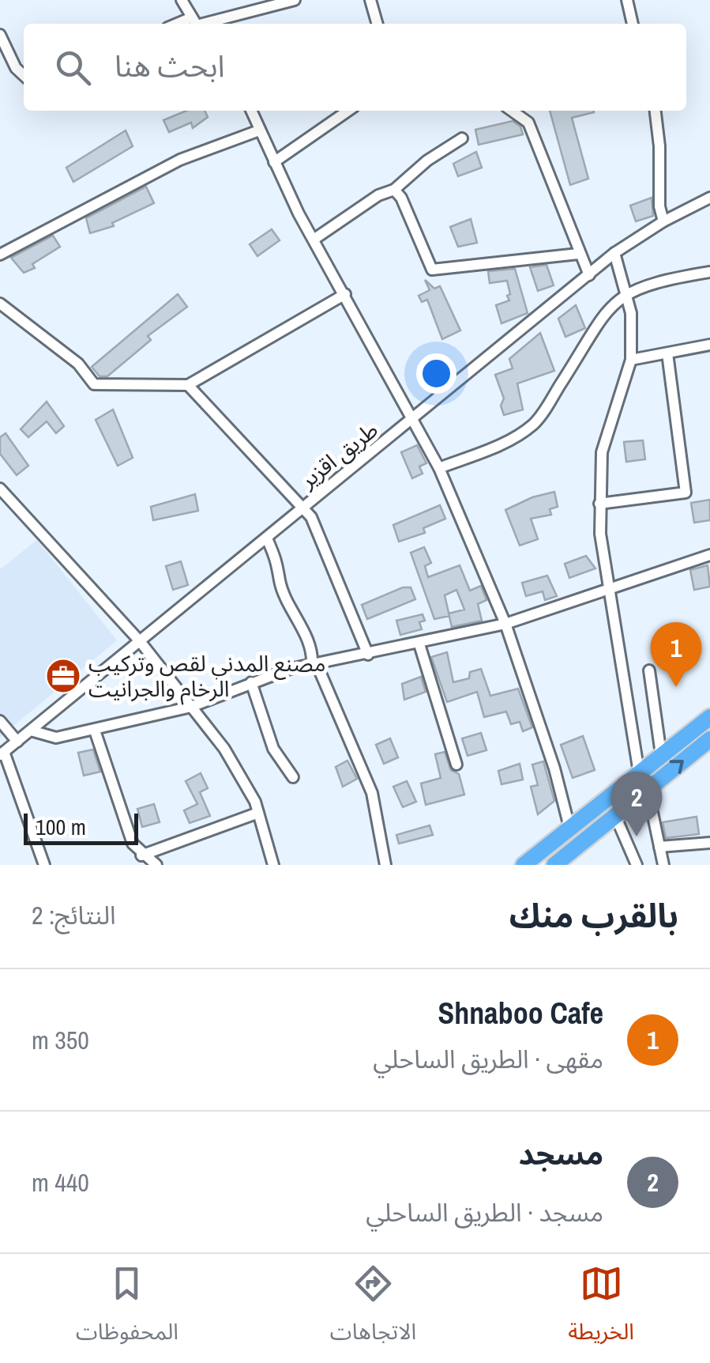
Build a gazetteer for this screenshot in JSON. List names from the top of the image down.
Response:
{
  "streets": {
    "street": ["طريق اقزير"]
  },
  "places": {
    "office": ["مصنع المدني لقص وتركيب الرخام والجرانيت"]
  },
  "scale_bar": "100 m",
  "page": {
    "search": "ابحث هنا",
    "pins": ["1", "2"],
    "scale": "100 m",
    "heading": ["بالقرب منك", "النتائج: 2"],
    "list": [
      {
        "mark": "1",
        "name": "Shnaboo Cafe",
        "note": "مقهى · الطريق الساحلي",
        "value": "350 m"
      },
      {
        "mark": "2",
        "name": "مسجد",
        "note": "مسجد · الطريق الساحلي",
        "value": "440 m"
      }
    ],
    "nav": ["الخريطة", "الاتجاهات", "المحفوظات"]
  }
}
